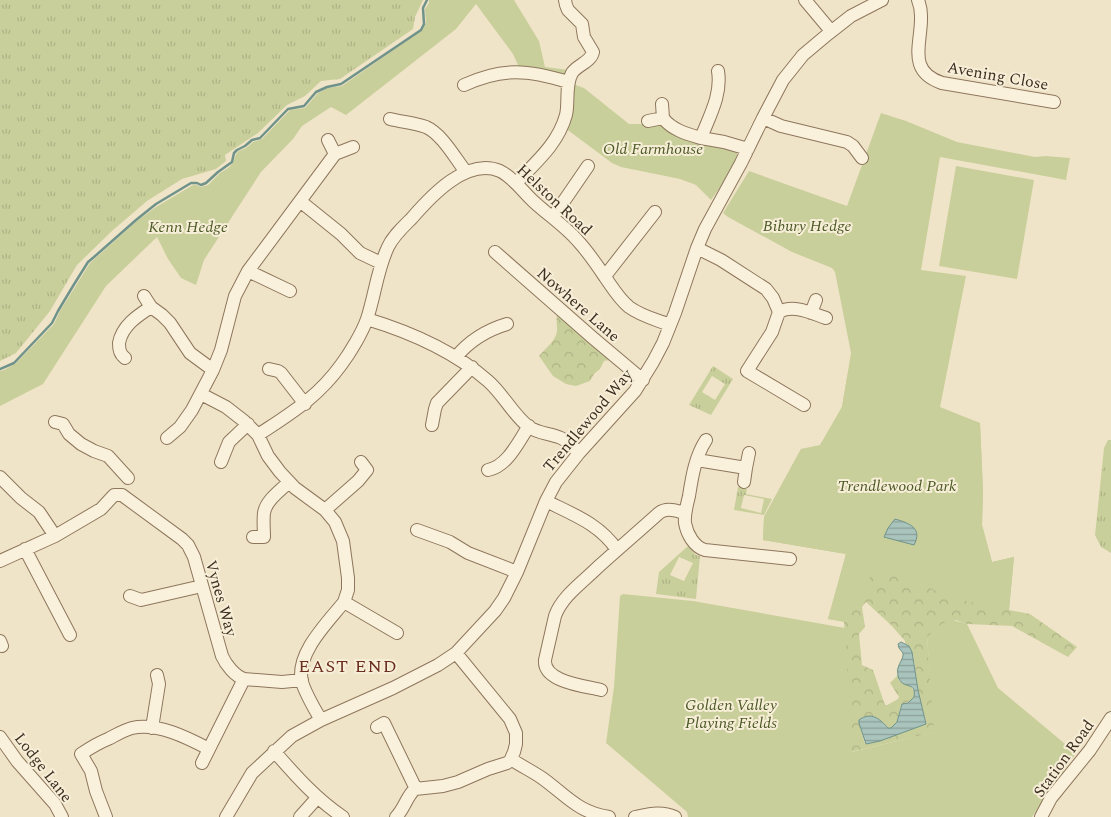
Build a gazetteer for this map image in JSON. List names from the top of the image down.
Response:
{
  "streets": {
    "street": [
      "Avening Close",
      "Helston Road",
      "Nowhere Lane",
      "Trendlewood Way",
      "Vynes Way",
      "Station Road",
      "Lodge Lane"
    ]
  },
  "crossings": [
    ["Helston Road", "Trendlewood Way"],
    ["Nowhere Lane", "Trendlewood Way"]
  ],
  "districts": ["EAST END"],
  "parks": [
    "Old Farmhouse",
    "Bibury Hedge",
    "Kenn Hedge",
    "Trendlewood Park",
    "Golden Valley Playing Fields"
  ]
}
